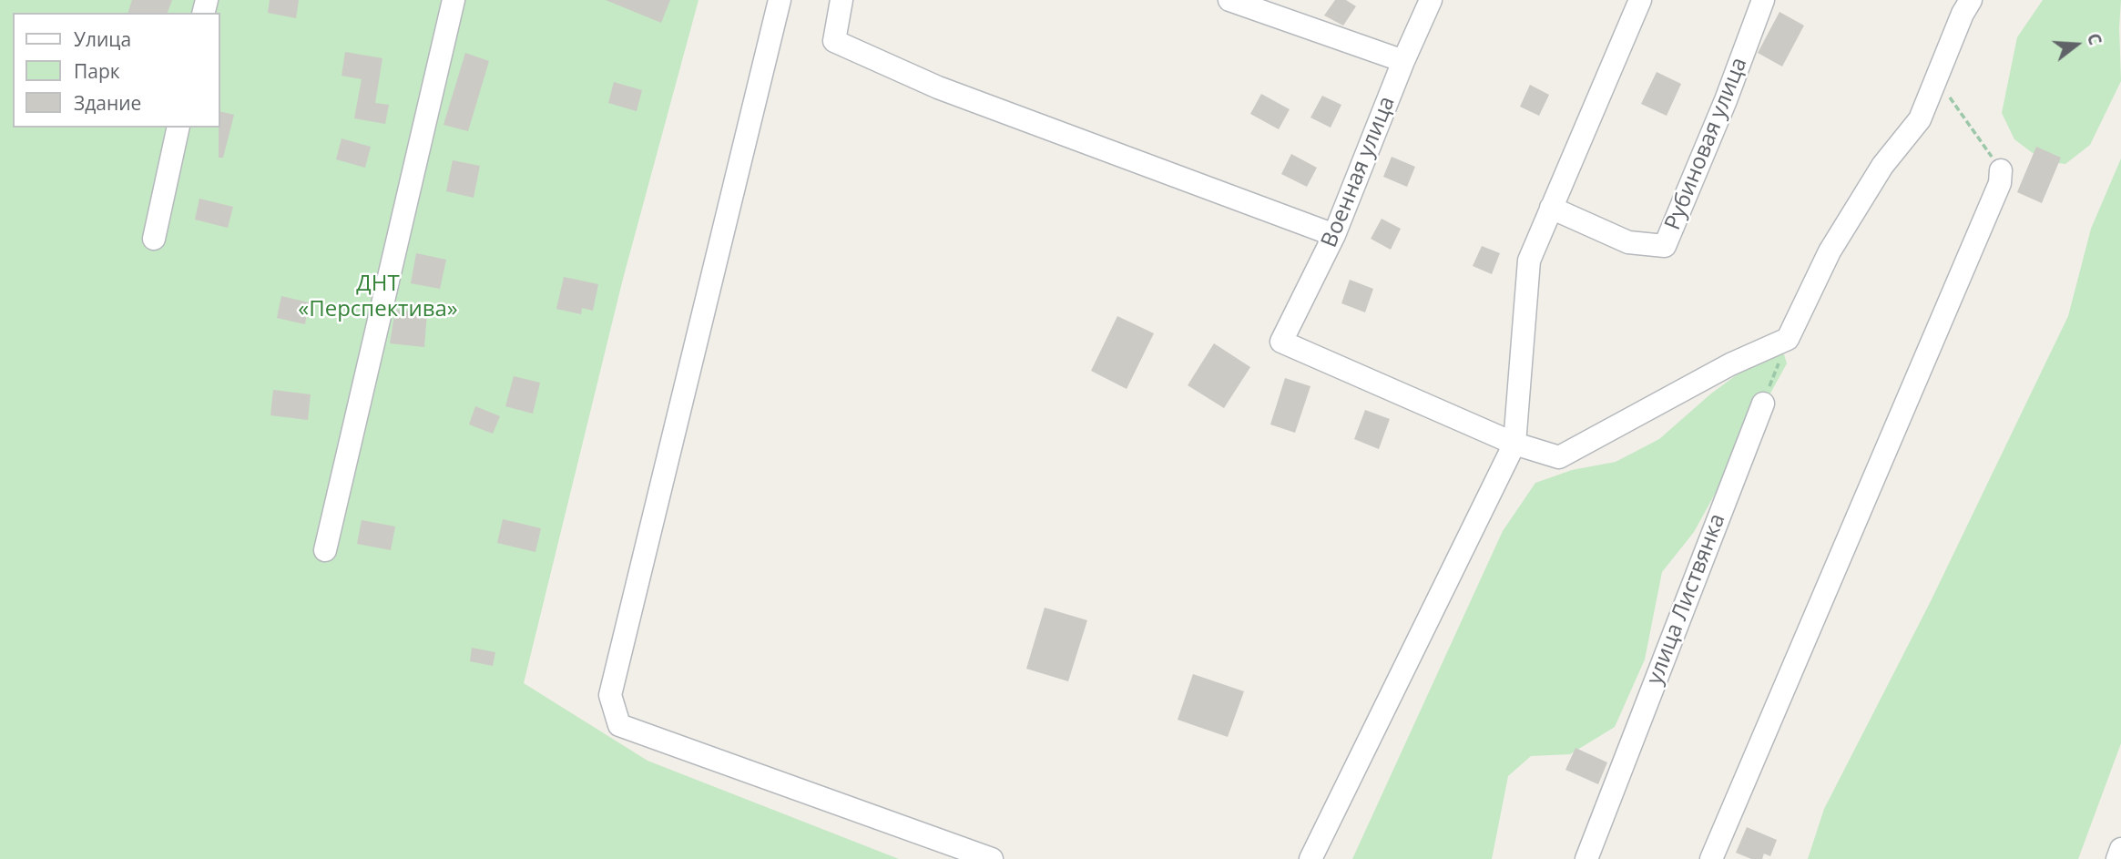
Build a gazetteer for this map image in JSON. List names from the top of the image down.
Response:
{
  "streets": {
    "street": ["Рубиновая улица", "Военная улица", "улица Листвянка"]
  },
  "parks": ["ДНТ «Перспектива»"],
  "legend": ["Улица", "Парк", "Здание"],
  "north": "right"
}
